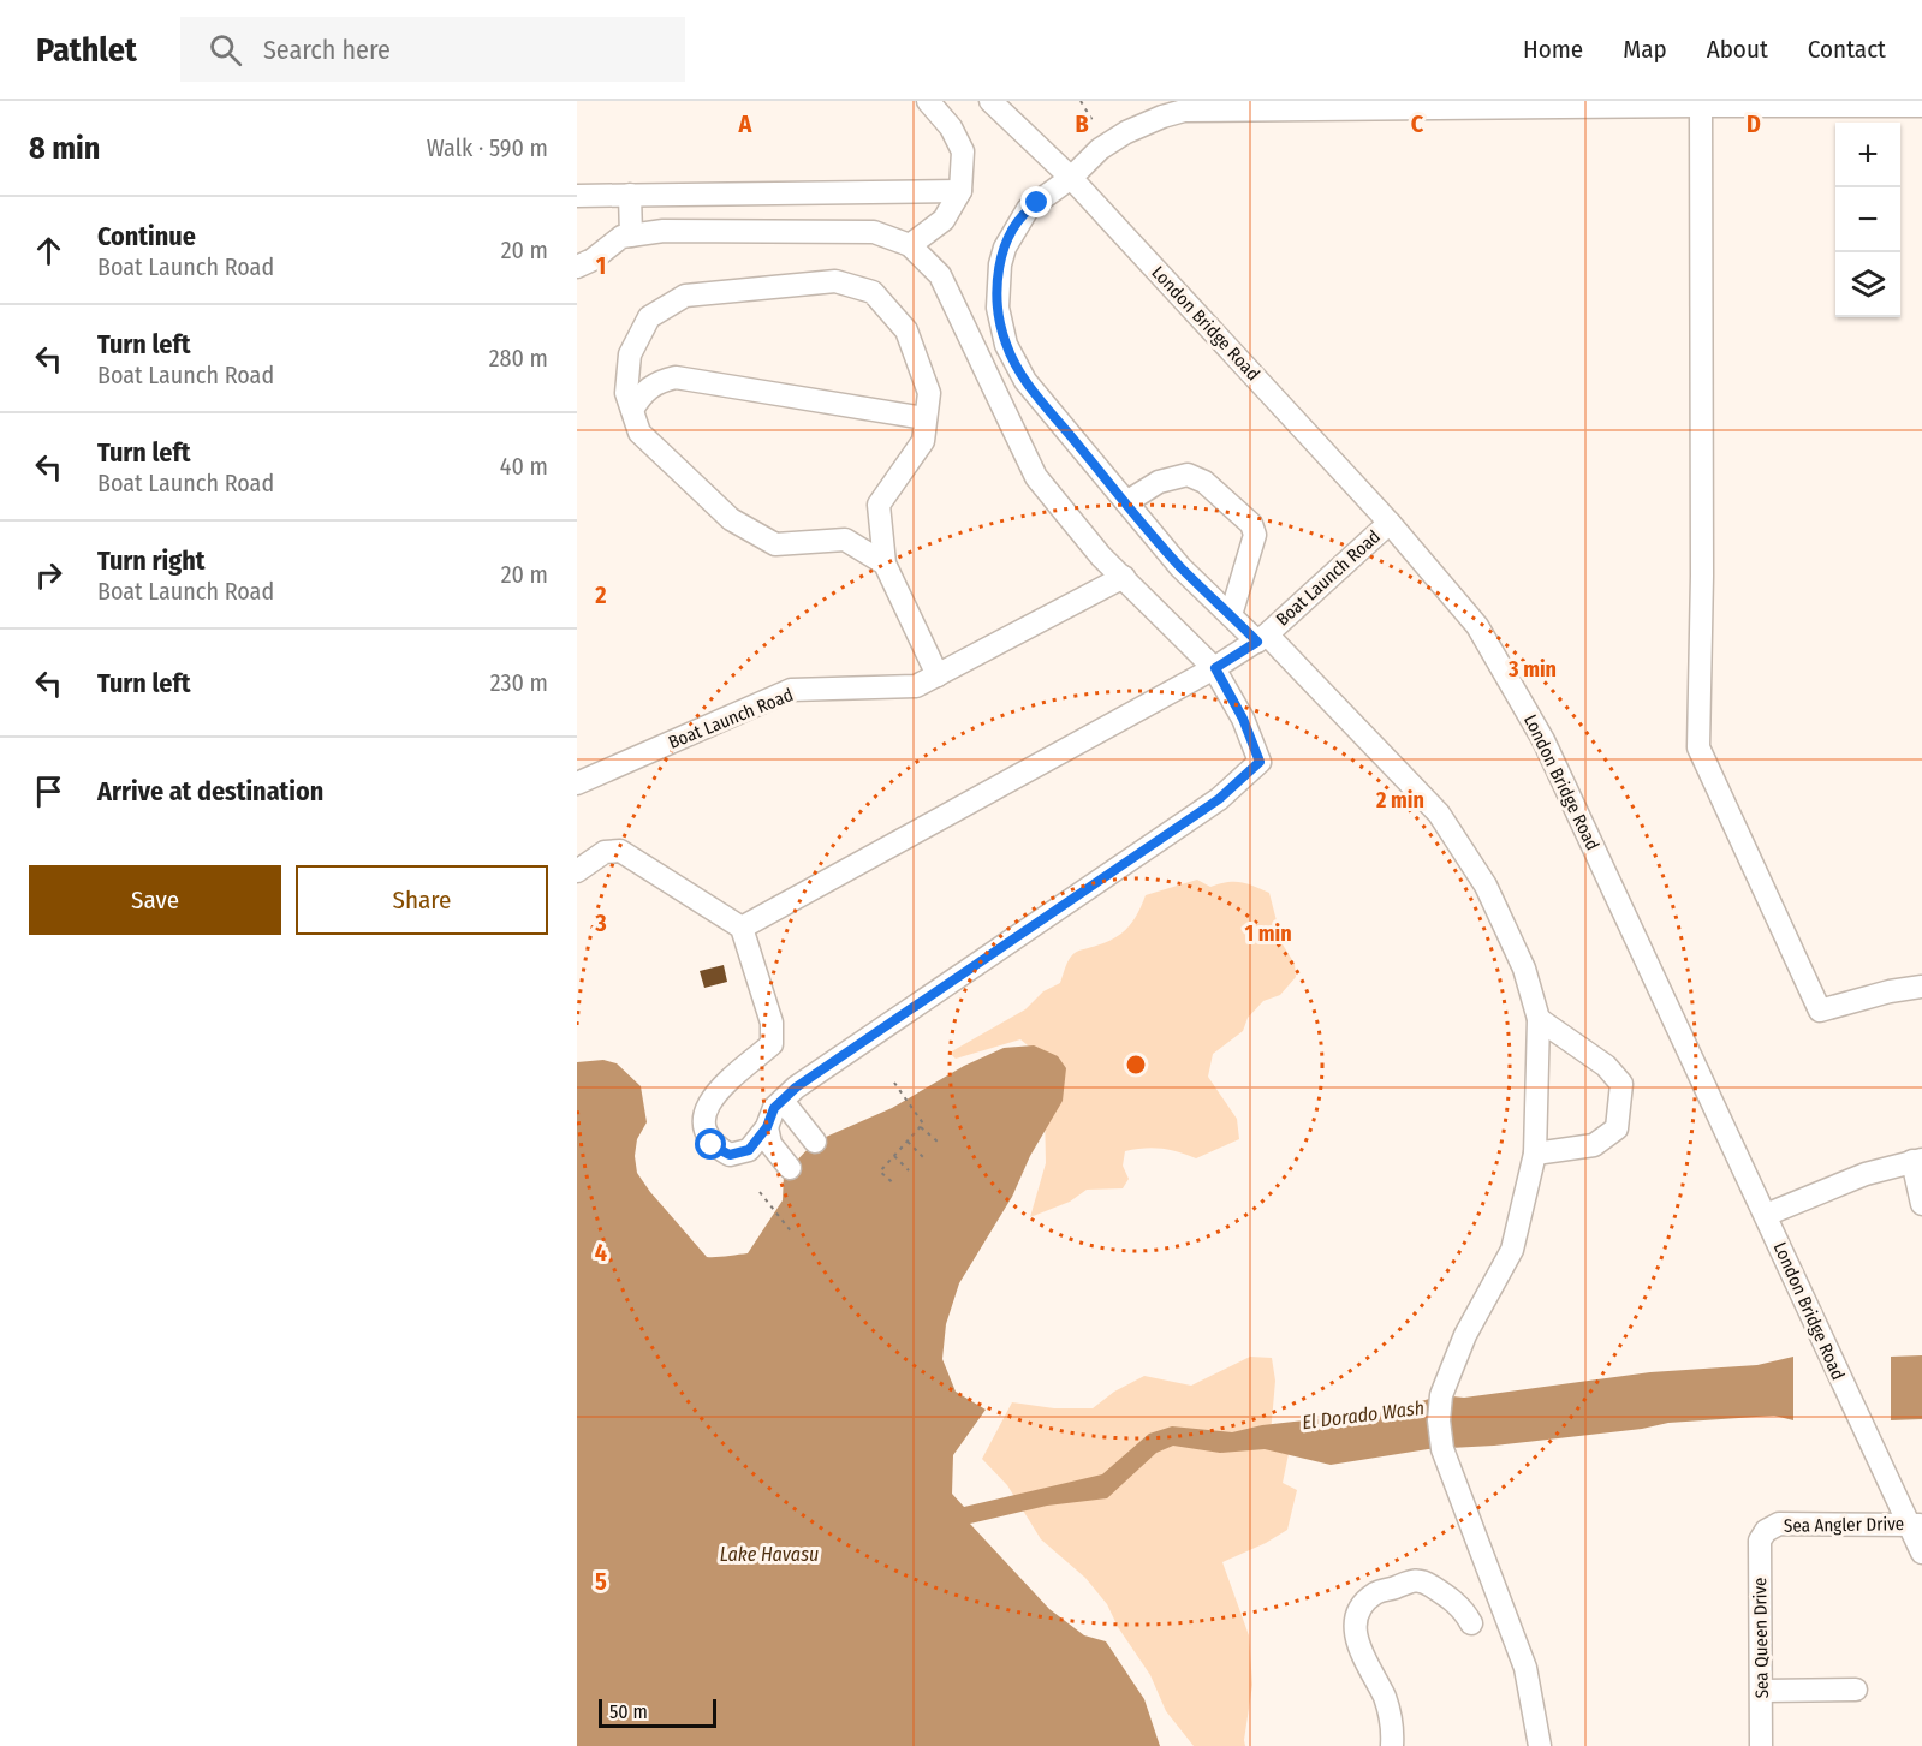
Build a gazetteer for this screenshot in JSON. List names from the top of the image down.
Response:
{
  "streets": {
    "street": [
      "London Bridge Road",
      "Boat Launch Road",
      "Sea Angler Drive",
      "Sea Queen Drive"
    ]
  },
  "crossings": [
    ["London Bridge Road", "Boat Launch Road"],
    ["London Bridge Road", "Sea Angler Drive"],
    ["Sea Angler Drive", "Sea Queen Drive"]
  ],
  "water": ["El Dorado Wash", "Lake Havasu"],
  "scale_bar": "50 m",
  "page": {
    "header": "Pathlet",
    "search": "Search here",
    "nav": [
      "Home",
      "Map",
      "About",
      "Contact"
    ],
    "heading": ["8 min", "Walk · 590 m"],
    "map_buttons": ["+", "−"],
    "list": [
      ["Continue", "Boat Launch Road", "20 m"],
      ["Turn left", "Boat Launch Road", "280 m"],
      ["Turn left", "Boat Launch Road", "40 m"],
      ["Turn right", "Boat Launch Road", "20 m"],
      ["Turn left", "230 m"],
      "Arrive at destination"
    ],
    "buttons": ["Save", "Share"],
    "scale": "50 m"
  },
  "grid": {
    "columns": [
      "A",
      "B",
      "C",
      "D"
    ],
    "rows": [
      "1",
      "2",
      "3",
      "4",
      "5"
    ]
  },
  "rings": ["3 min", "2 min", "1 min"]
}
